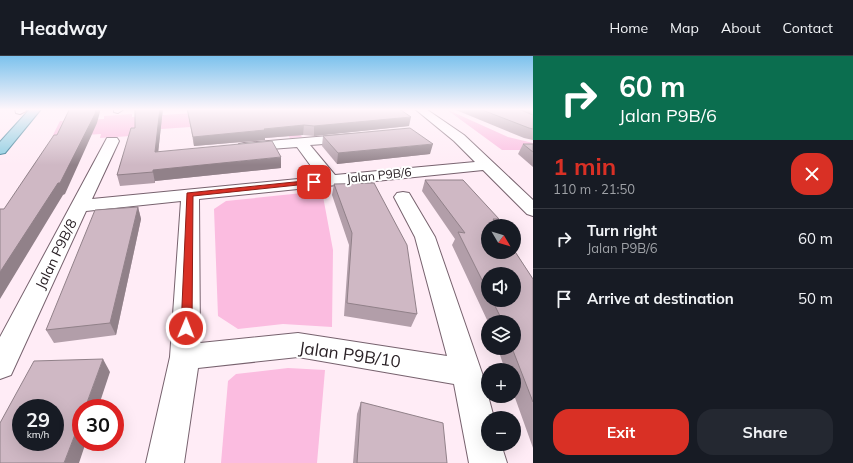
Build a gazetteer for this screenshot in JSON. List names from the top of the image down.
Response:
{
  "streets": {
    "street": ["Jalan P9B/6", "Jalan P9B/8", "Jalan P9B/10"]
  },
  "crossings": [
    ["Jalan P9B/6", "Jalan P9B/8"]
  ],
  "north": "bottom right",
  "page": {
    "header": "Headway",
    "nav": [
      "Home",
      "Map",
      "About",
      "Contact"
    ],
    "turn": ["60 m", "Jalan P9B/6"],
    "heading": ["1 min", "110 m · 21:50"],
    "list": [
      {
        "name": "Turn right",
        "note": "Jalan P9B/6",
        "value": "60 m"
      },
      {
        "name": "Arrive at destination",
        "value": "50 m"
      }
    ],
    "map_buttons": ["+", "−"],
    "speed": "29 km/h",
    "limit": "30",
    "buttons": ["Exit", "Share"]
  }
}
